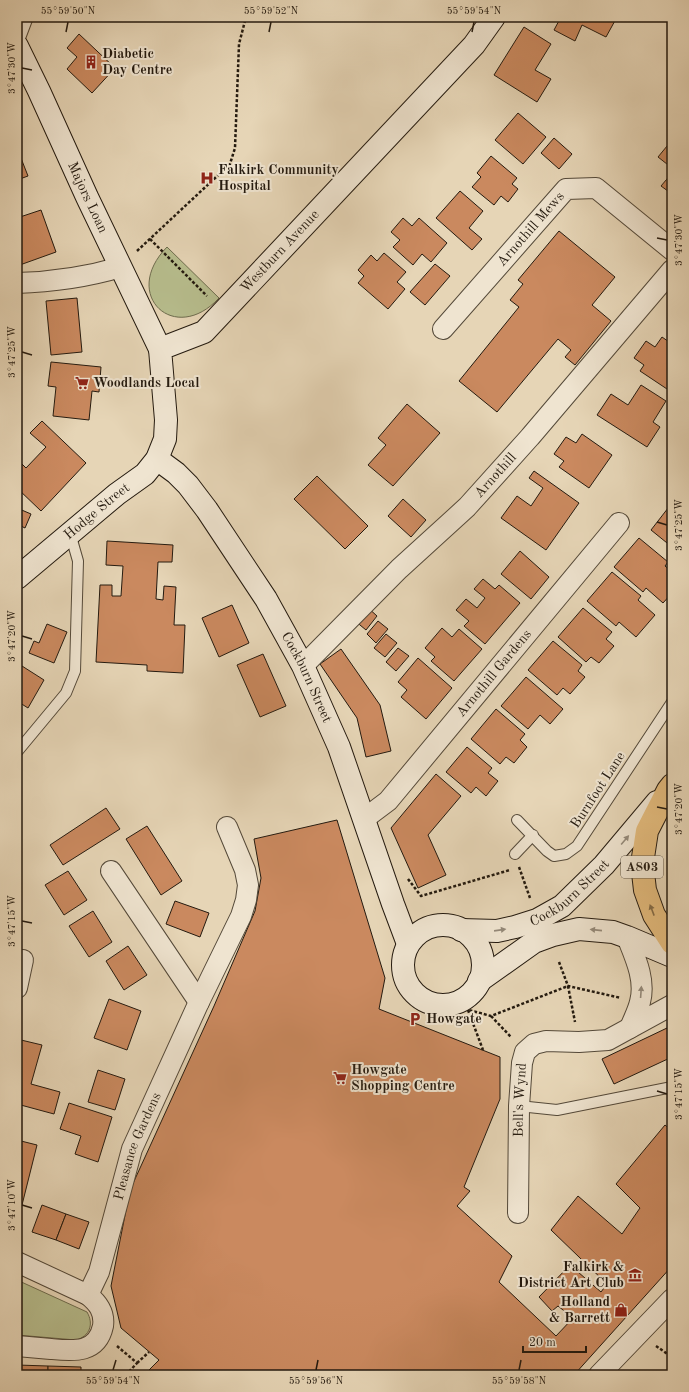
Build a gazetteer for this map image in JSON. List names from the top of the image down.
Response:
{
  "streets": {
    "main road": [
      "Majors Loan",
      "Westburn Avenue",
      "Hodge Street",
      "Cockburn Street",
      "A803"
    ],
    "street": [
      "Arnothill Mews",
      "Arnothill",
      "Arnothill Gardens",
      "Bell's Wynd",
      "Pleasance Gardens"
    ],
    "lane": ["Burnfoot Lane"]
  },
  "crossings": [
    ["Majors Loan", "Westburn Avenue"],
    ["Arnothill", "Cockburn Street"],
    ["Hodge Street", "Cockburn Street"],
    ["Arnothill Gardens", "Cockburn Street"],
    ["Cockburn Street", "A803"]
  ],
  "places": {
    "building": ["Diabetic Day Centre"],
    "hospital": ["Falkirk Community Hospital"],
    "supermarket": ["Woodlands Local", "Howgate Shopping Centre"],
    "parking": ["Howgate"],
    "museum": ["Falkirk & District Art Club"],
    "shop": ["Holland & Barrett"]
  },
  "scale_bar": "20 m",
  "coordinates": [
    "55°59'50\"N",
    "55°59'52\"N",
    "55°59'54\"N",
    "3°47'30\"W",
    "3°47'25\"W",
    "3°47'20\"W",
    "3°47'15\"W",
    "3°47'10\"W",
    "55°59'56\"N",
    "55°59'58\"N"
  ]
}
